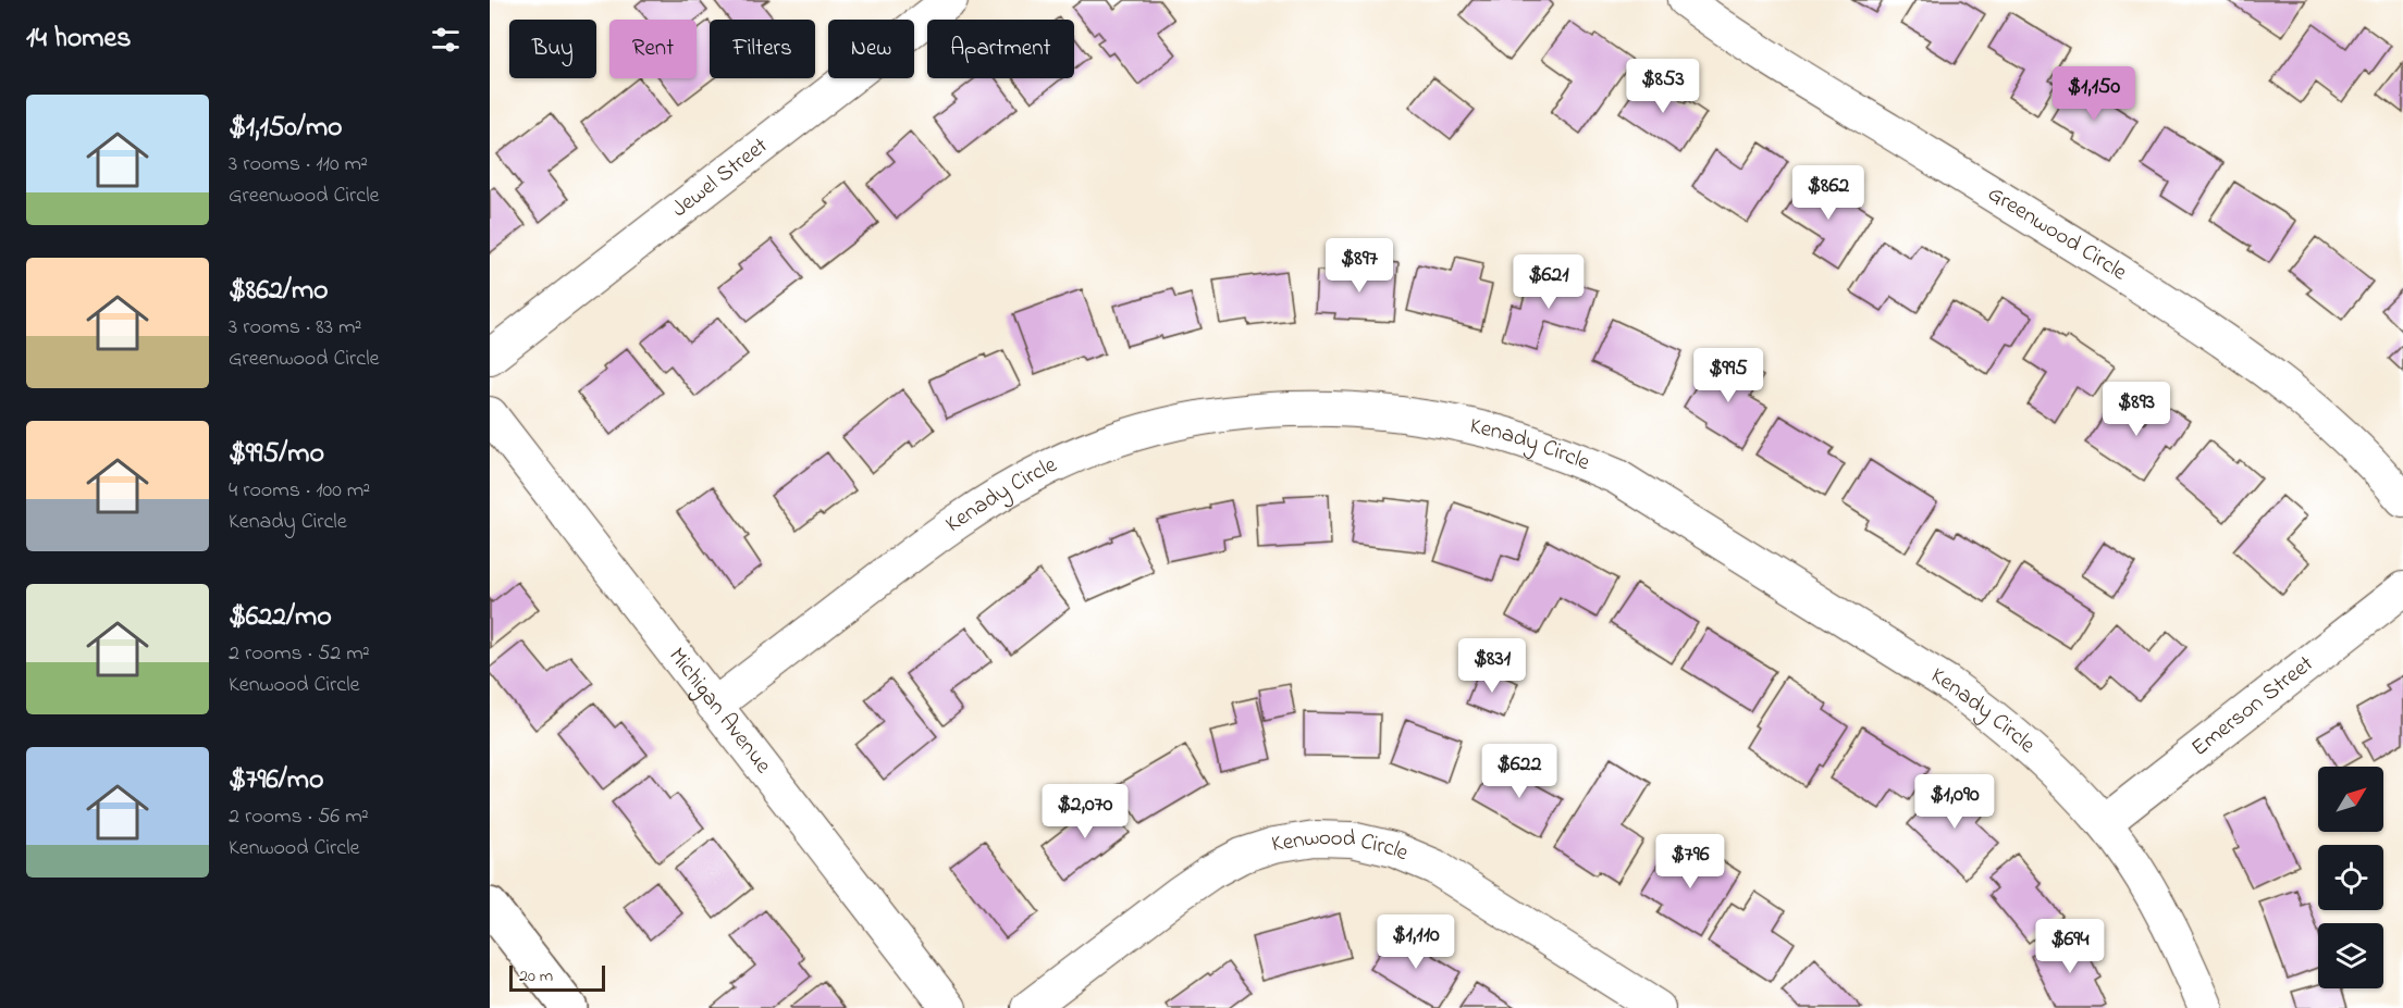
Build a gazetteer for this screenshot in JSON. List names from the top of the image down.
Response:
{
  "streets": {
    "street": [
      "Jewel Street",
      "Greenwood Circle",
      "Kenady Circle",
      "Emerson Street",
      "Michigan Avenue",
      "Kenwood Circle"
    ]
  },
  "crossings": [
    ["Kenady Circle", "Emerson Street"],
    ["Kenady Circle", "Michigan Avenue"]
  ],
  "scale_bar": "20 m",
  "north": "top right",
  "page": {
    "heading": "14 homes",
    "chip": [
      "Buy",
      "Rent",
      "Filters",
      "New",
      "Apartment"
    ],
    "price": [
      "$853",
      "$1,150",
      "$862",
      "$897",
      "$621",
      "$995",
      "$893",
      "$831",
      "$622",
      "$1,090",
      "$2,070",
      "$796",
      "$1,110",
      "$694"
    ],
    "list": [
      {
        "name": "$1,150/mo",
        "note": "3 rooms · 110 m² · Greenwood Circle"
      },
      {
        "name": "$862/mo",
        "note": "3 rooms · 83 m² · Greenwood Circle"
      },
      {
        "name": "$995/mo",
        "note": "4 rooms · 100 m² · Kenady Circle"
      },
      {
        "name": "$622/mo",
        "note": "2 rooms · 52 m² · Kenwood Circle"
      },
      {
        "name": "$796/mo",
        "note": "2 rooms · 56 m² · Kenwood Circle"
      }
    ],
    "scale": "20 m"
  }
}
